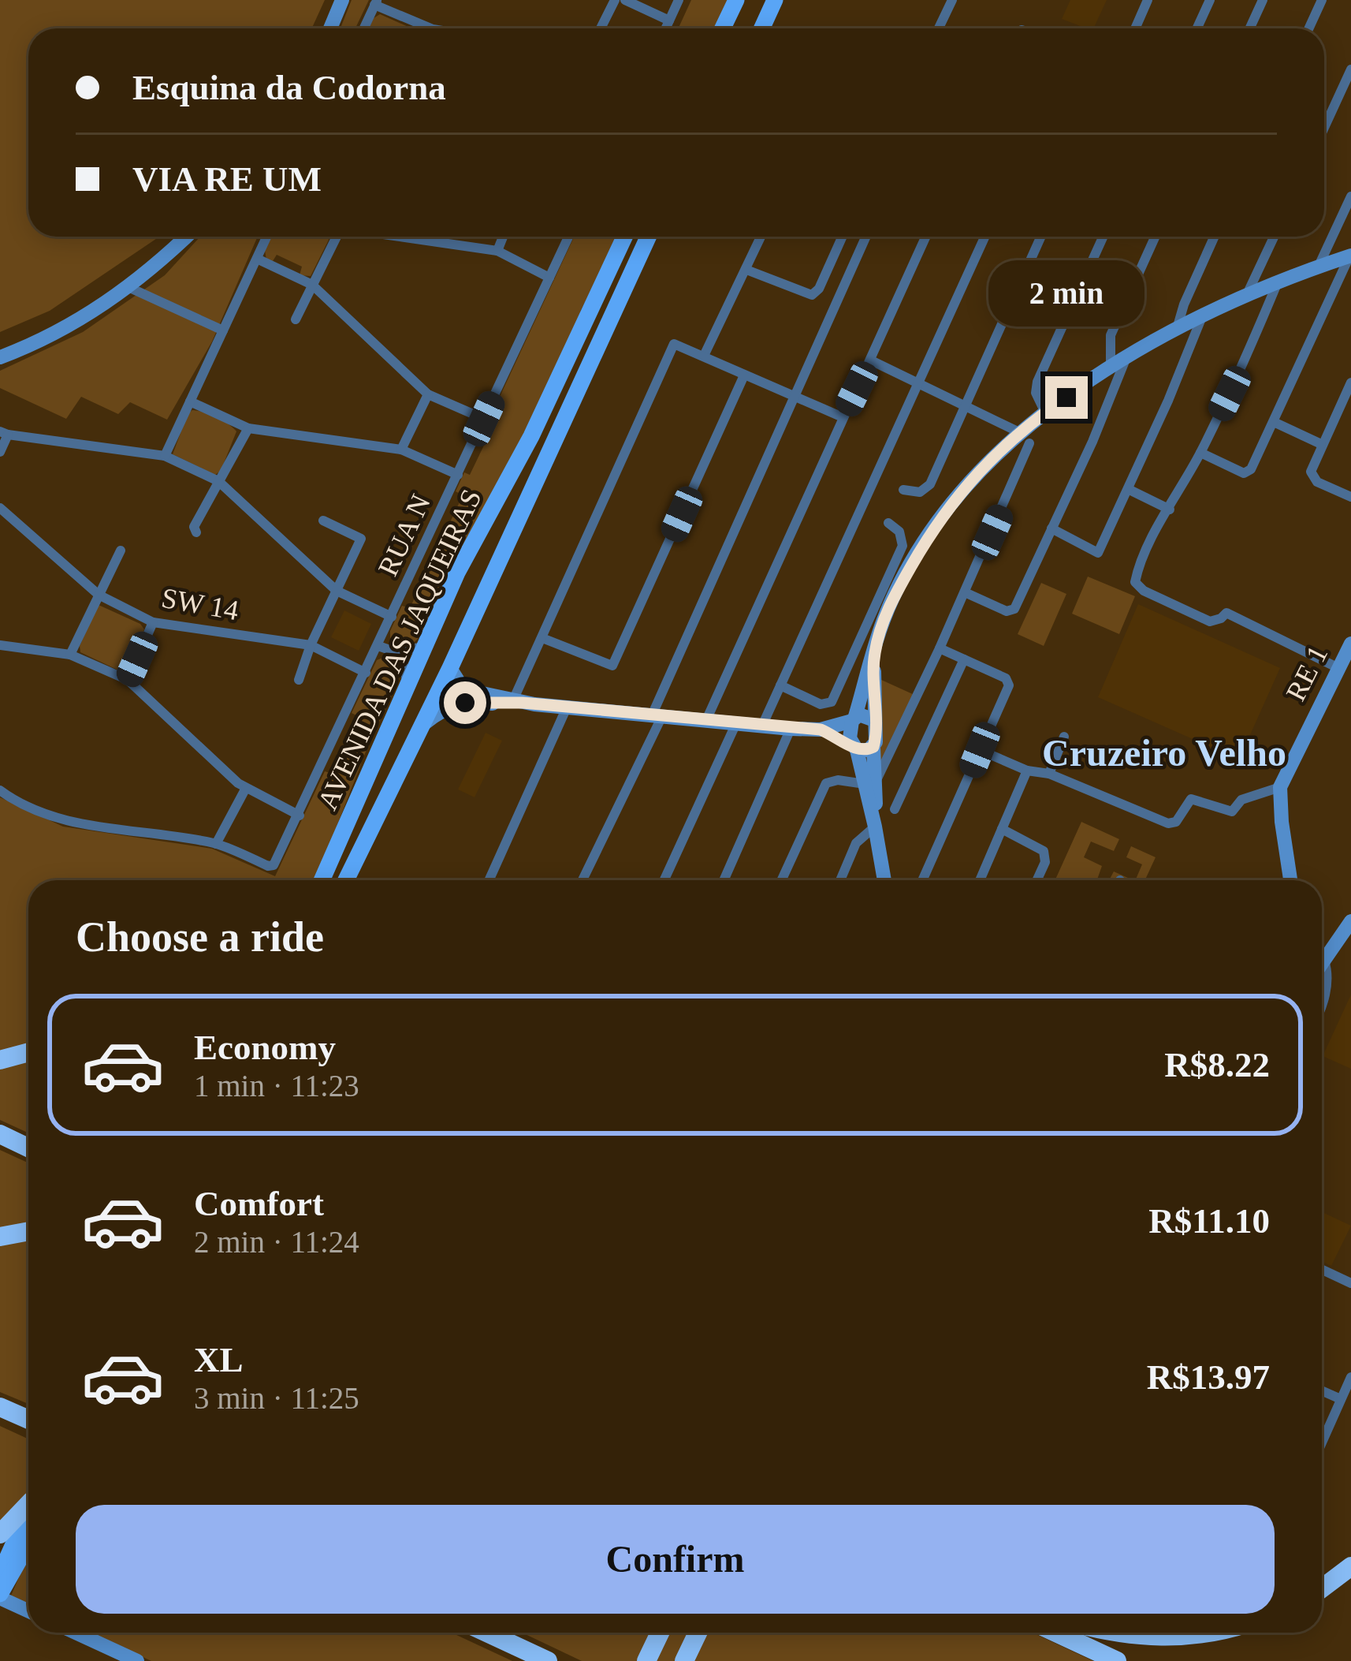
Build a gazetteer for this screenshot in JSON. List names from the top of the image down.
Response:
{
  "streets": {
    "main road": ["AVENIDA DAS JAQUEIRAS"],
    "street": ["RUA N", "SW 14", "RE 1"]
  },
  "crossings": [
    ["RUA N", "SW 14"]
  ],
  "districts": ["Cruzeiro Velho"],
  "page": {
    "banner": ["Esquina da Codorna", "VIA RE UM"],
    "bubble": "2 min",
    "heading": "Choose a ride",
    "list": [
      {
        "name": "Economy",
        "note": "1 min · 11:23",
        "value": "R$8.22"
      },
      {
        "name": "Comfort",
        "note": "2 min · 11:24",
        "value": "R$11.10"
      },
      {
        "name": "XL",
        "note": "3 min · 11:25",
        "value": "R$13.97"
      }
    ],
    "buttons": "Confirm"
  }
}
